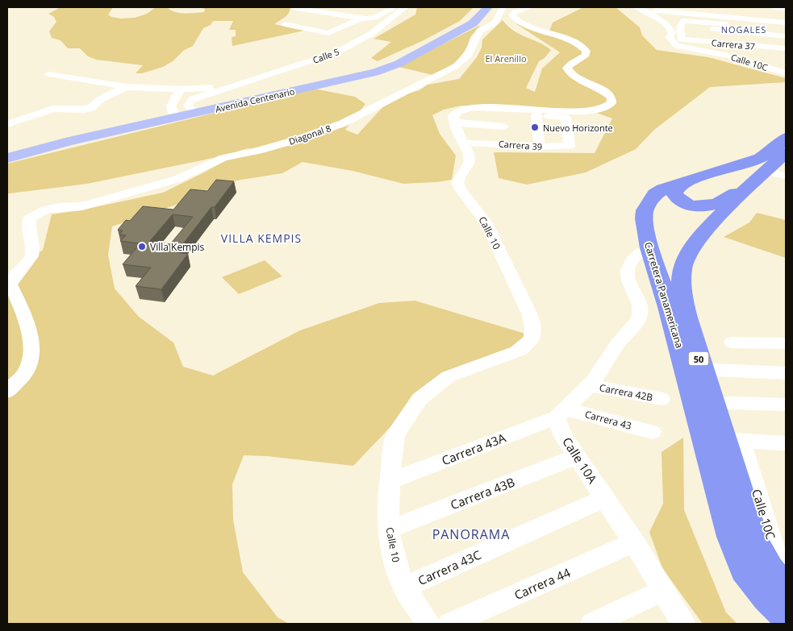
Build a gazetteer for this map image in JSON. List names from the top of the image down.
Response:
{
  "streets": {
    "highway": ["Carretera Panamericana", "50"],
    "main road": ["Avenida Centenario"],
    "street": [
      "Carrera 37",
      "Calle 5",
      "Calle 10C",
      "Diagonal 8",
      "Carrera 39",
      "Calle 10",
      "Carrera 42B",
      "Carrera 43",
      "Carrera 43A",
      "Calle 10A",
      "Carrera 43B",
      "Carrera 43C",
      "Carrera 44"
    ]
  },
  "crossings": [
    ["Calle 5", "Avenida Centenario"],
    ["Calle 10", "Carrera 43A"],
    ["Calle 10", "Carrera 43B"],
    ["Calle 10", "Carrera 43C"],
    ["Carrera 43", "Carrera 43A"],
    ["Carrera 43", "Calle 10A"],
    ["Carrera 43A", "Calle 10A"],
    ["Calle 10A", "Carrera 43B"],
    ["Calle 10A", "Carrera 43C"],
    ["Calle 10A", "Carrera 44"]
  ],
  "districts": ["NOGALES", "VILLA KEMPIS", "PANORAMA"],
  "parks": ["El Arenillo"],
  "places": ["Nuevo Horizonte", "Villa Kempis"]
}
